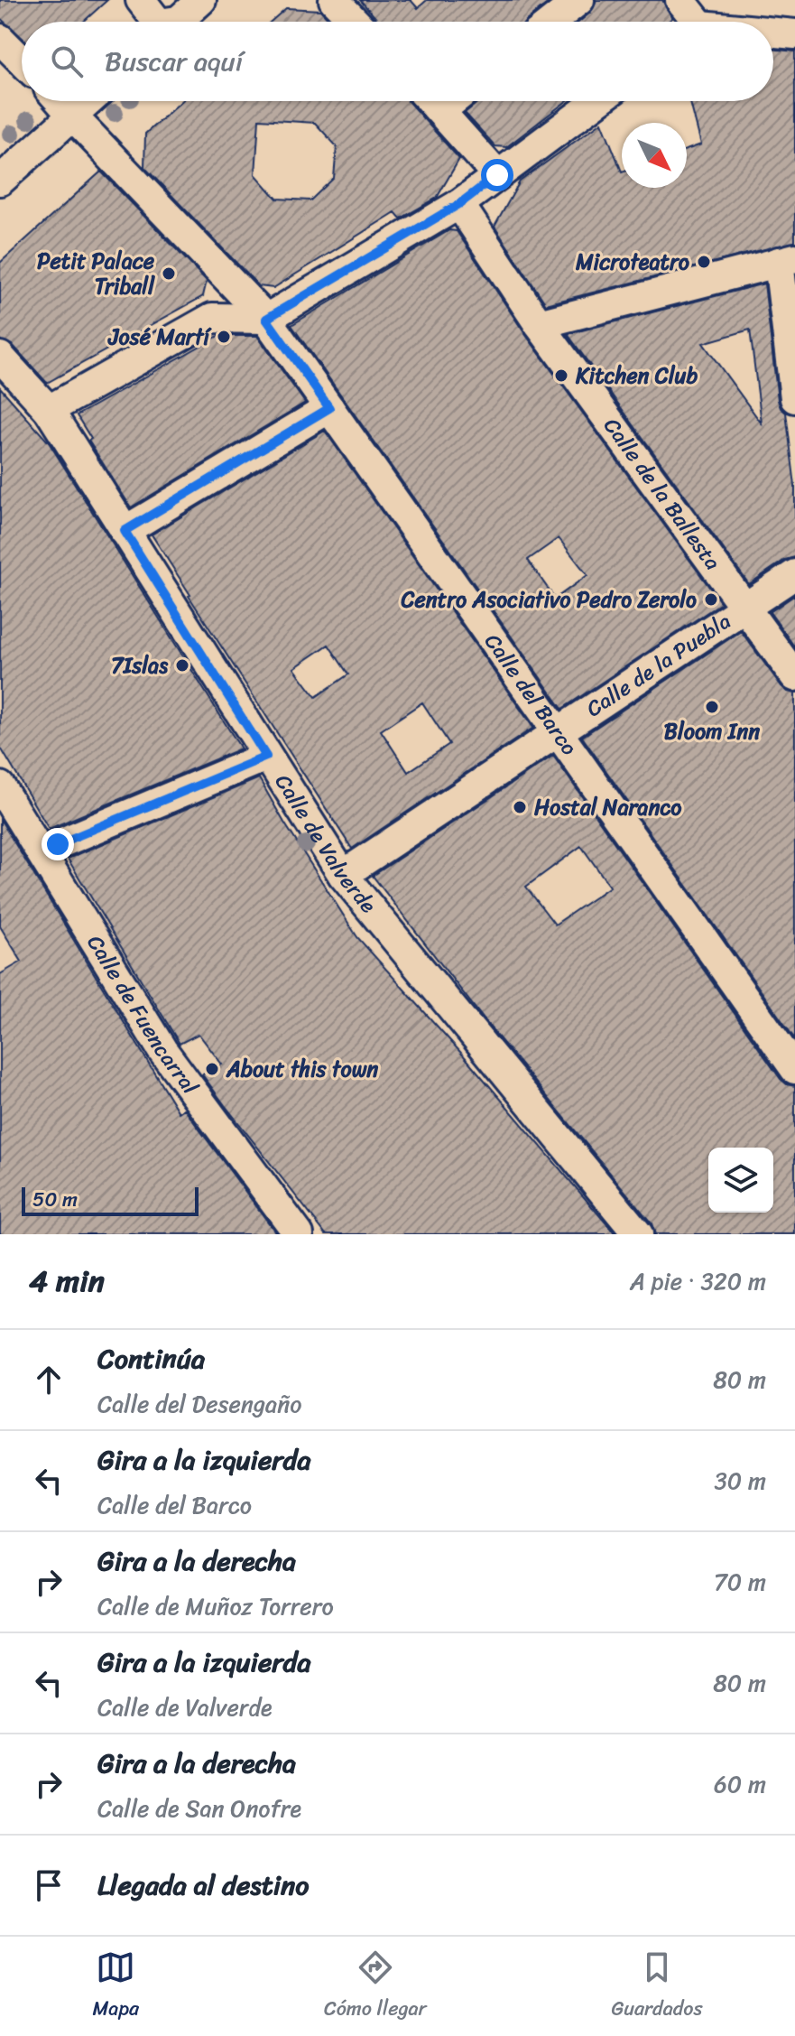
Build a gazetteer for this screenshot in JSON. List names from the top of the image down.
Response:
{
  "streets": {
    "street": [
      "Calle de la Ballesta",
      "Calle de la Puebla",
      "Calle del Barco",
      "Calle de Valverde",
      "Calle de Fuencarral"
    ]
  },
  "crossings": [
    ["Calle de la Ballesta", "Calle de la Puebla"],
    ["Calle de la Puebla", "Calle del Barco"],
    ["Calle de la Puebla", "Calle de Valverde"]
  ],
  "places": [
    "Microteatro",
    "Petit Palace Triball",
    "José Martí",
    "Kitchen Club",
    "Centro Asociativo Pedro Zerolo",
    "7Islas",
    "Bloom Inn",
    "Hostal Naranco",
    "About this town"
  ],
  "scale_bar": "50 m",
  "north": "bottom right",
  "page": {
    "search": "Buscar aquí",
    "scale": "50 m",
    "heading": ["4 min", "A pie · 320 m"],
    "list": [
      ["Continúa", "Calle del Desengaño", "80 m"],
      ["Gira a la izquierda", "Calle del Barco", "30 m"],
      ["Gira a la derecha", "Calle de Muñoz Torrero", "70 m"],
      ["Gira a la izquierda", "Calle de Valverde", "80 m"],
      ["Gira a la derecha", "Calle de San Onofre", "60 m"],
      "Llegada al destino"
    ],
    "nav": ["Mapa", "Cómo llegar", "Guardados"]
  }
}
